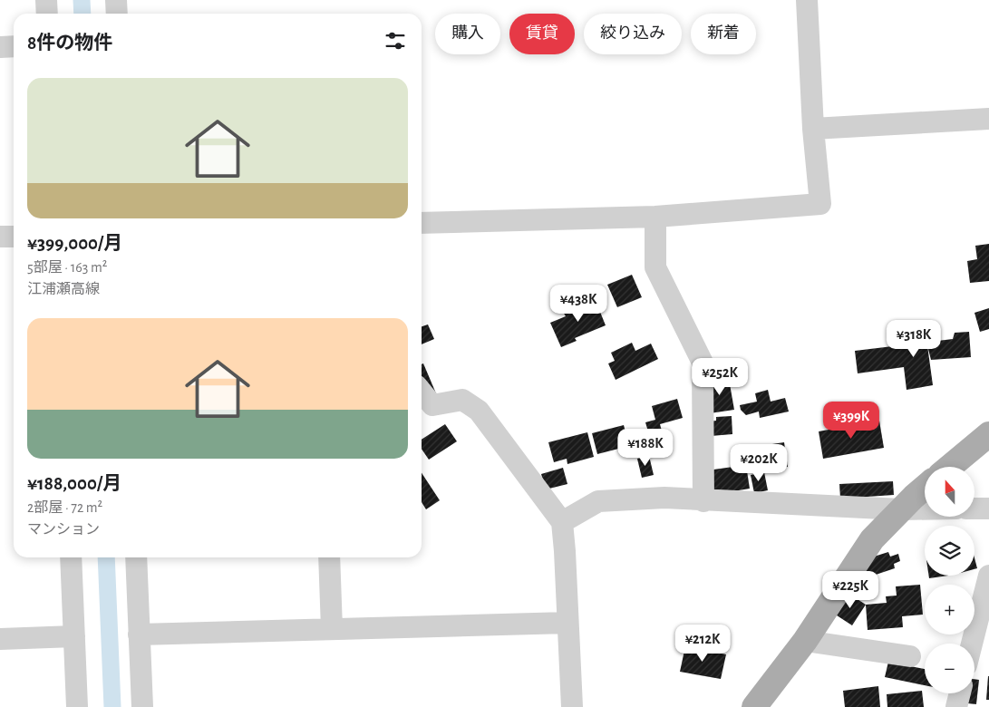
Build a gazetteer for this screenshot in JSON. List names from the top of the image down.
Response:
{
  "north": "top",
  "page": {
    "chip": [
      "購入",
      "賃貸",
      "絞り込み",
      "新着"
    ],
    "heading": "8件の物件",
    "list": [
      {
        "name": "¥399,000/月",
        "note": "5部屋 · 163 m² · 江浦瀬高線"
      },
      {
        "name": "¥188,000/月",
        "note": "2部屋 · 72 m² · マンション"
      }
    ],
    "price": [
      "¥438K",
      "¥318K",
      "¥252K",
      "¥399K",
      "¥188K",
      "¥202K",
      "¥225K",
      "¥212K"
    ],
    "map_buttons": ["+", "−"]
  }
}
